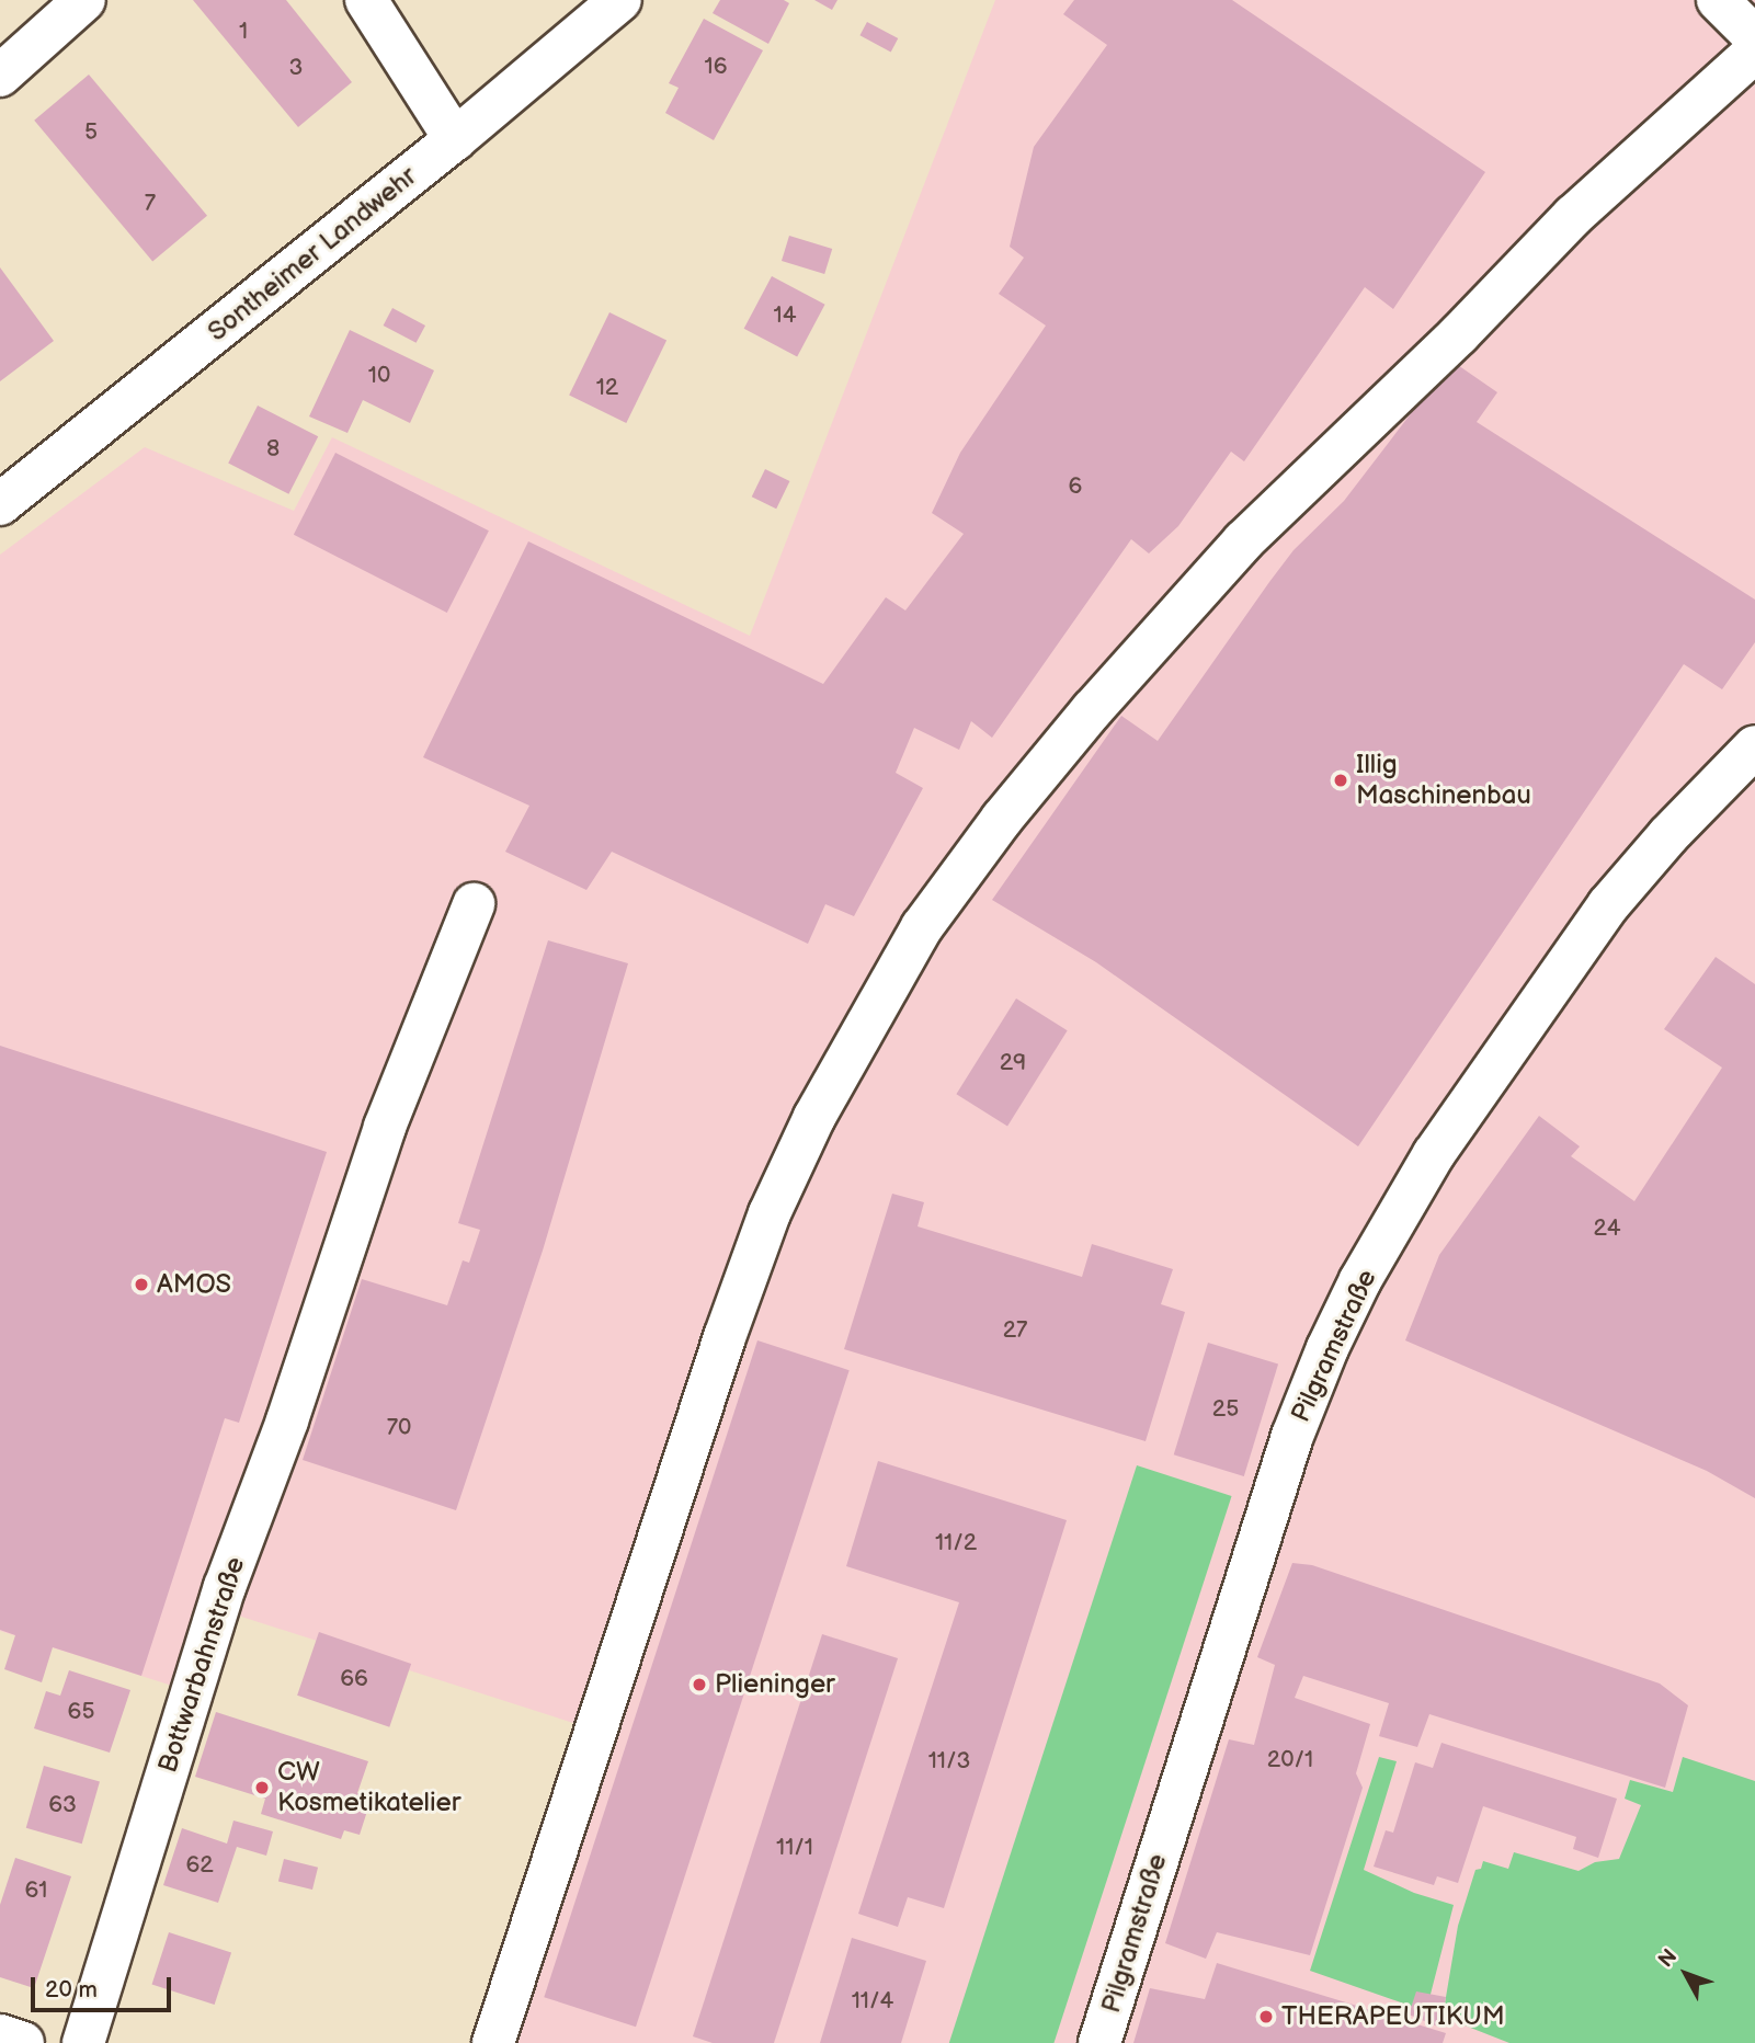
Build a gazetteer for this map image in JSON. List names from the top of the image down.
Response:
{
  "streets": {
    "street": ["Sontheimer Landwehr", "Pilgramstraße", "Bottwarbahnstraße"]
  },
  "places": [
    "Illig Maschinenbau",
    "AMOS",
    "Plieninger",
    "CW Kosmetikatelier",
    "THERAPEUTIKUM"
  ],
  "house_numbers": [
    "1",
    "16",
    "3",
    "5",
    "7",
    "14",
    "10",
    "12",
    "8",
    "6",
    "29",
    "24",
    "27",
    "25",
    "70",
    "11/2",
    "66",
    "65",
    "20/1",
    "11/3",
    "63",
    "11/1",
    "62",
    "61",
    "11/4"
  ],
  "scale_bar": "20 m",
  "north": "top left"
}
